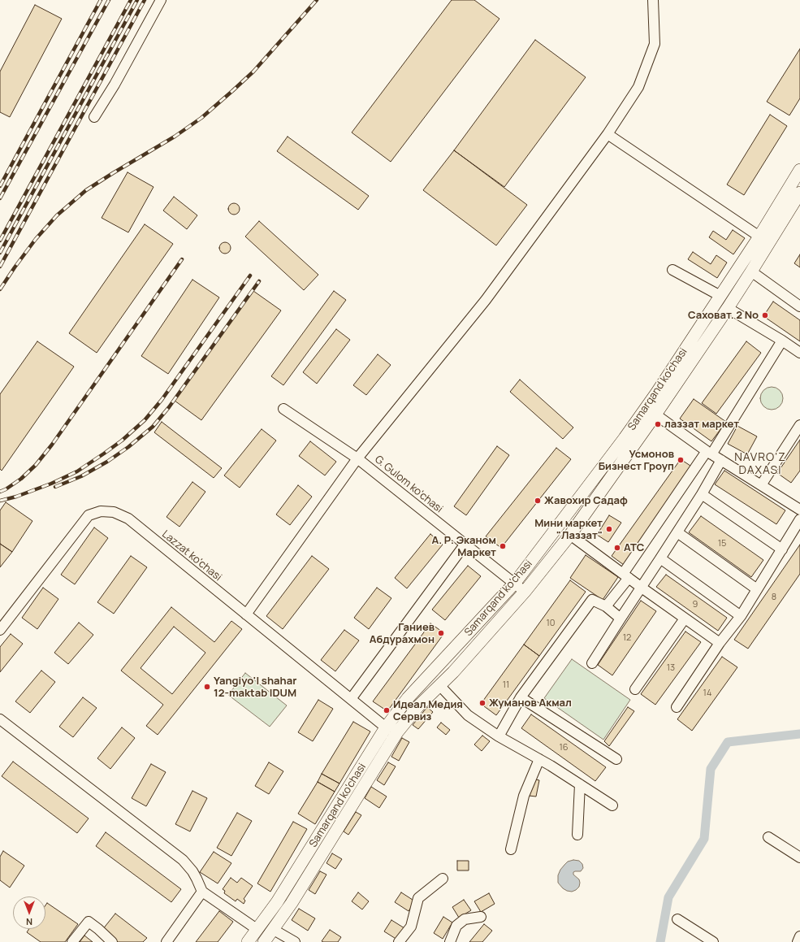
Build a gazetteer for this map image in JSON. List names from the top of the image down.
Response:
{
  "streets": {
    "main road": ["Samarqand ko'chasi"],
    "street": ["G. Gulom ko'chasi", "Lazzat ko'chasi"]
  },
  "crossings": [
    ["Samarqand ko'chasi", "G. Gulom ko'chasi"],
    ["Samarqand ko'chasi", "Lazzat ko'chasi"]
  ],
  "districts": ["NAVRO'Z DAXASI"],
  "places": [
    "Саховат. 2 No",
    "лаззат маркет",
    "Усмонов Бизнест Гроуп",
    "Жавохир Садаф",
    "Мини маркет \"Лаззат\"",
    "А. Р. Эканом Маркет",
    "АТС",
    "Ганиев Абдурахмон",
    "Yangiyo'l shahar 12-maktab IDUM",
    "Жуманов Акмал",
    "Идеал Медия Сервиз"
  ],
  "house_numbers": [
    "15",
    "8",
    "9",
    "10",
    "12",
    "13",
    "11",
    "14",
    "16"
  ],
  "north": "bottom"
}
